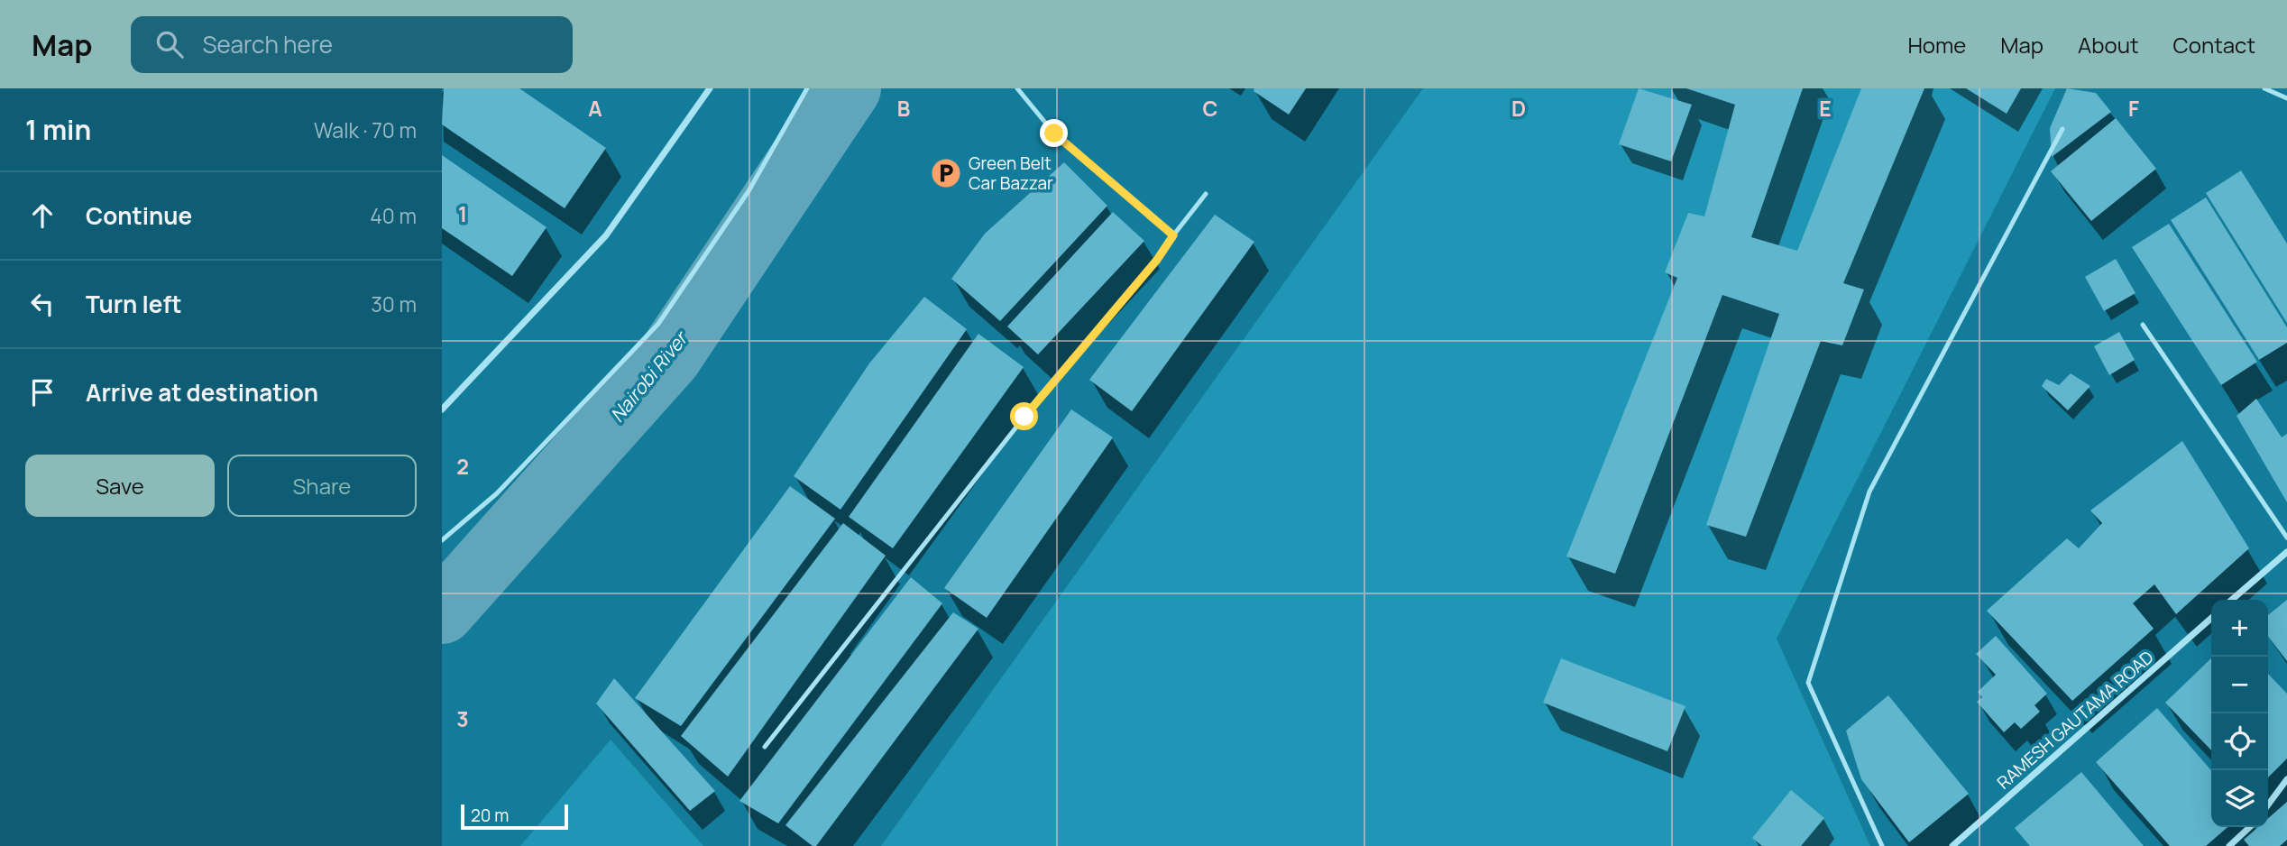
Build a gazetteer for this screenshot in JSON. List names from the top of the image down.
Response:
{
  "streets": {
    "street": ["RAMESH GAUTAMA ROAD"]
  },
  "water": ["Nairobi River"],
  "places": {
    "parking": ["Green Belt Car Bazzar"]
  },
  "scale_bar": "20 m",
  "page": {
    "header": "Map",
    "search": "Search here",
    "nav": [
      "Home",
      "Map",
      "About",
      "Contact"
    ],
    "heading": ["1 min", "Walk · 70 m"],
    "list": [
      ["Continue", "40 m"],
      ["Turn left", "30 m"],
      "Arrive at destination"
    ],
    "buttons": ["Save", "Share"],
    "map_buttons": ["+", "−"],
    "scale": "20 m"
  },
  "grid": {
    "columns": [
      "A",
      "B",
      "C",
      "D",
      "E",
      "F"
    ],
    "rows": ["1", "2", "3"]
  }
}
